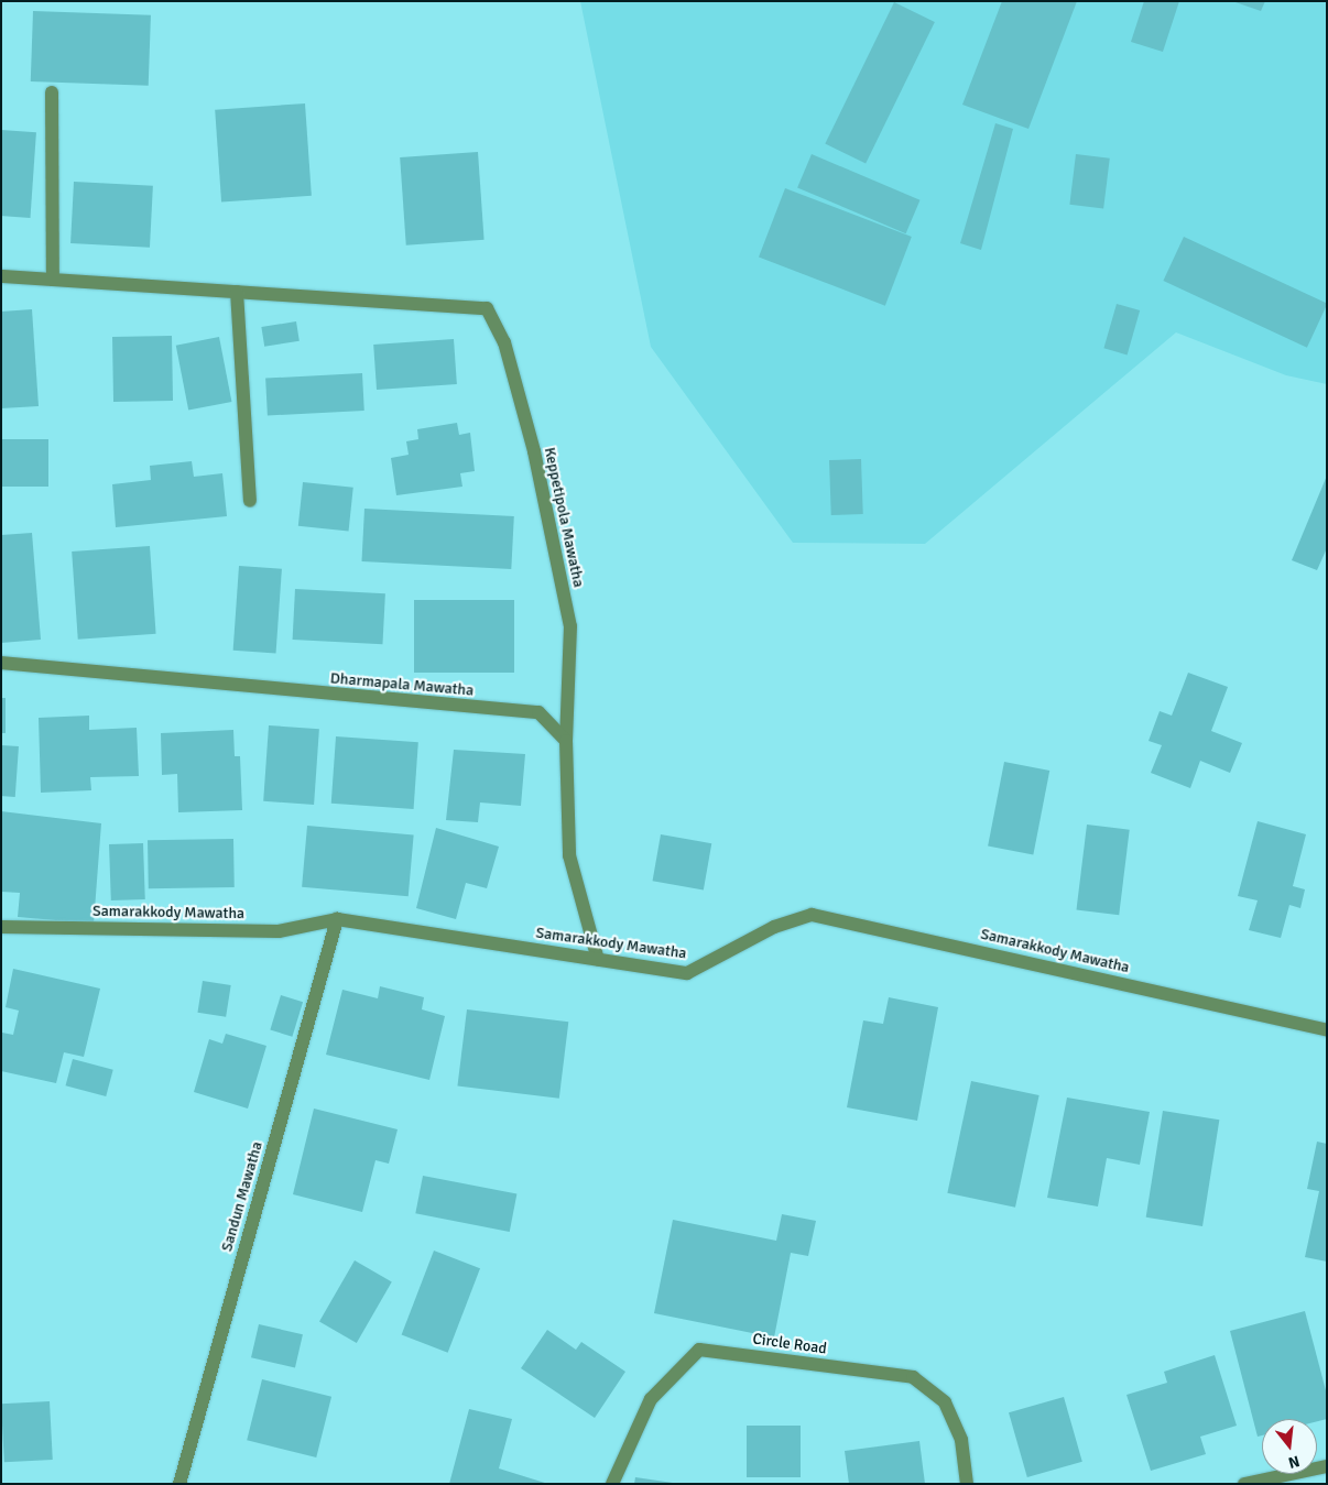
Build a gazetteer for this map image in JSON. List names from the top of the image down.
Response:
{
  "streets": {
    "street": [
      "Keppetipola Mawatha",
      "Dharmapala Mawatha",
      "Samarakkody Mawatha",
      "Sandun Mawatha",
      "Circle Road"
    ]
  },
  "crossings": [
    ["Keppetipola Mawatha", "Dharmapala Mawatha"],
    ["Samarakkody Mawatha", "Sandun Mawatha"]
  ],
  "north": "bottom"
}
